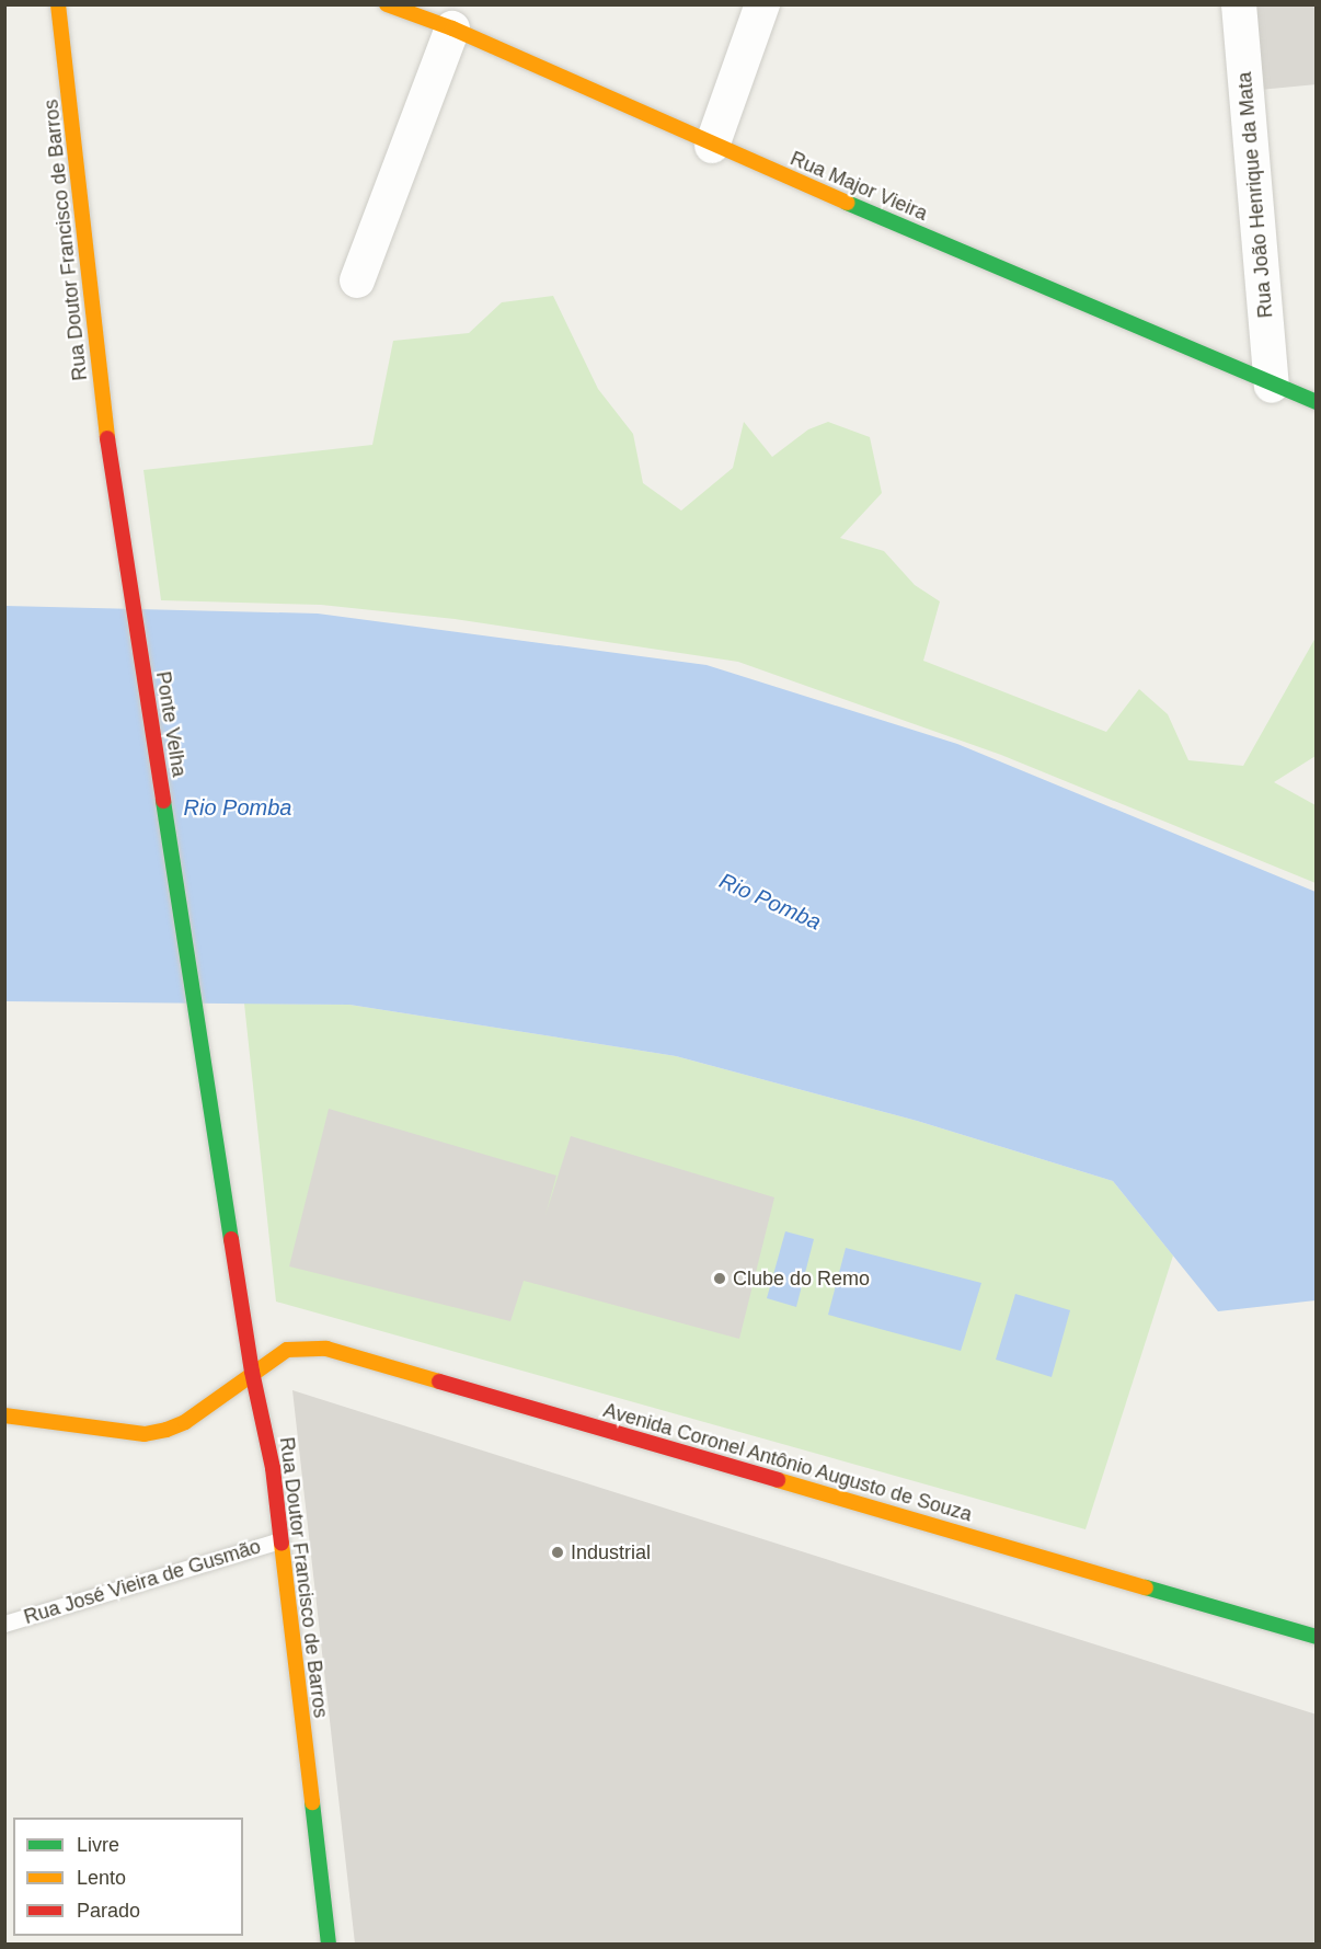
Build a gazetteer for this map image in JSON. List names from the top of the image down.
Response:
{
  "streets": {
    "main road": [
      "Rua Major Vieira",
      "Rua Doutor Francisco de Barros",
      "Ponte Velha",
      "Avenida Coronel Antônio Augusto de Souza"
    ],
    "street": ["Rua João Henrique da Mata"],
    "lane": ["Rua José Vieira de Gusmão"]
  },
  "crossings": [
    ["Rua Major Vieira", "Rua João Henrique da Mata"],
    ["Rua Doutor Francisco de Barros", "Ponte Velha"],
    ["Rua Doutor Francisco de Barros", "Avenida Coronel Antônio Augusto de Souza"],
    ["Rua Doutor Francisco de Barros", "Rua José Vieira de Gusmão"]
  ],
  "water": ["Rio Pomba"],
  "places": ["Clube do Remo", "Industrial"],
  "legend": ["Livre", "Lento", "Parado"]
}
